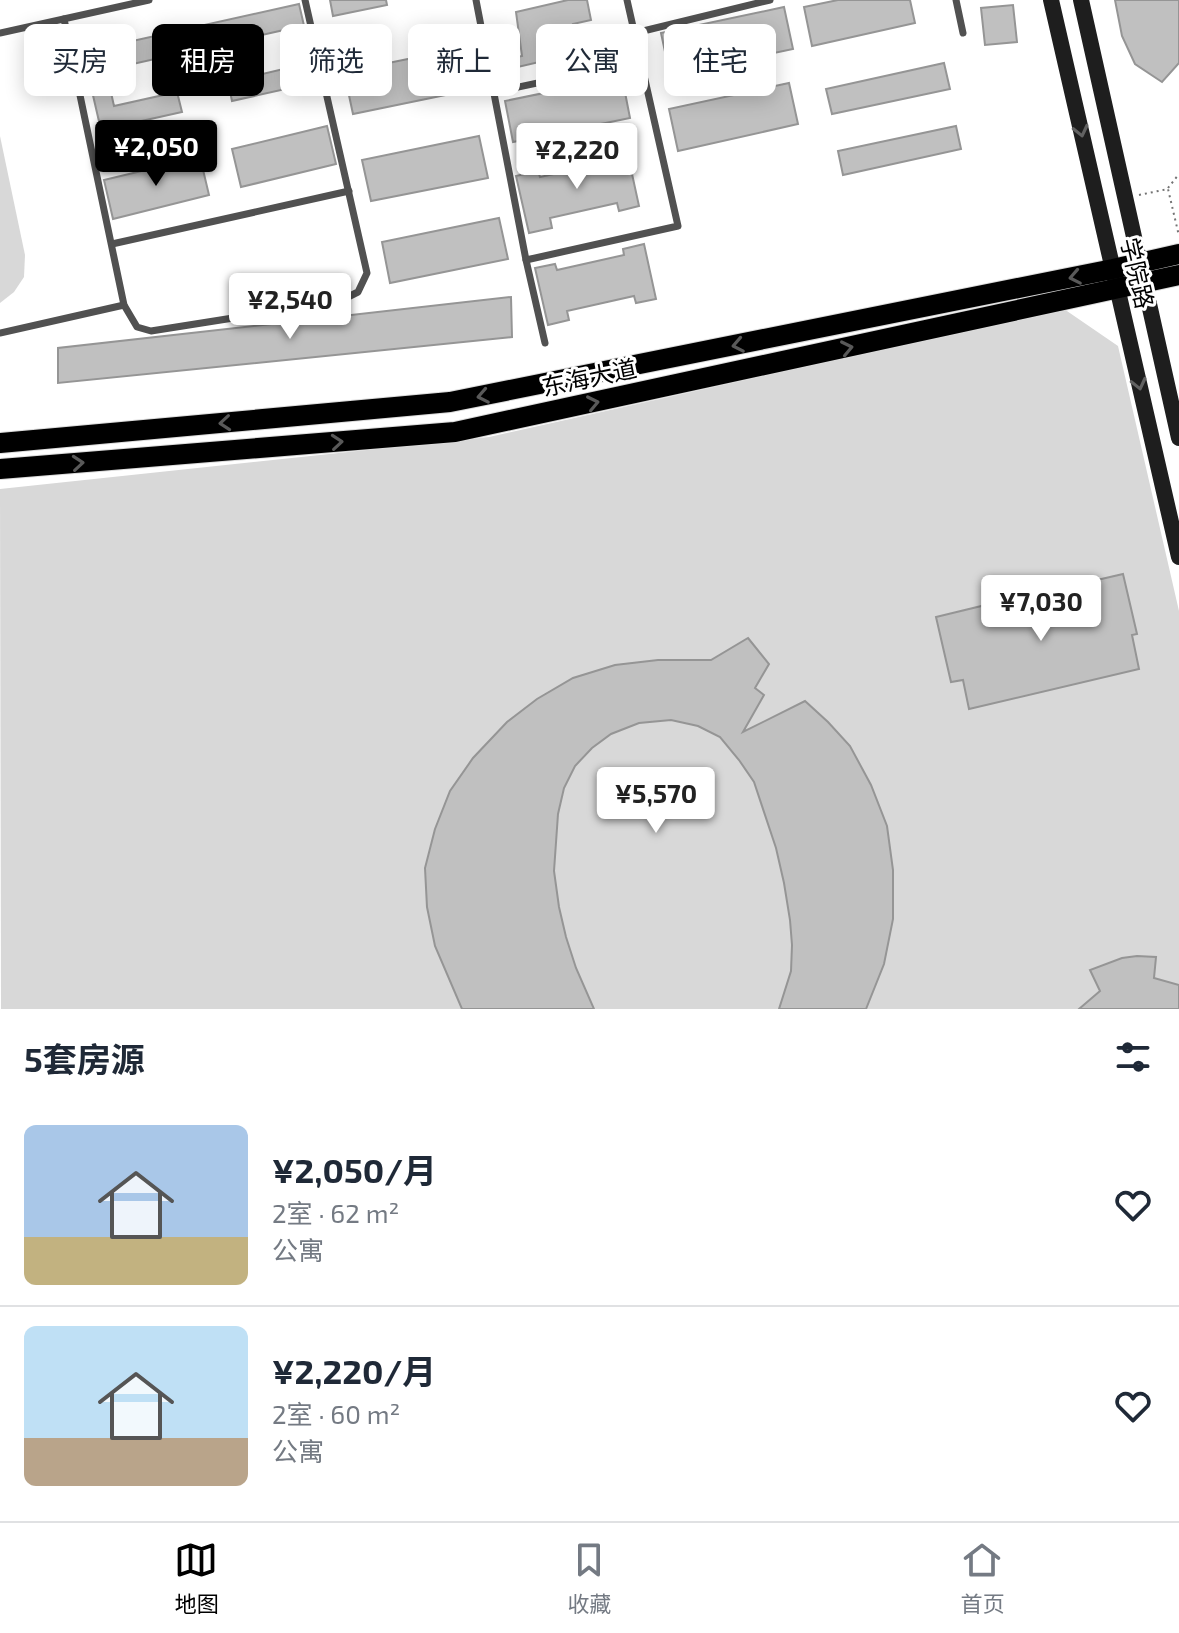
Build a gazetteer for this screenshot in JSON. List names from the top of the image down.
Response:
{
  "streets": {
    "main road": ["学院路", "东海大道"]
  },
  "crossings": [
    ["学院路", "东海大道"]
  ],
  "page": {
    "chip": [
      "买房",
      "租房",
      "筛选",
      "新上",
      "公寓",
      "住宅"
    ],
    "price": [
      "¥2,050",
      "¥2,220",
      "¥2,540",
      "¥7,030",
      "¥5,570"
    ],
    "heading": "5套房源",
    "list": [
      {
        "name": "¥2,050/月",
        "note": "2室 · 62 m² · 公寓"
      },
      {
        "name": "¥2,220/月",
        "note": "2室 · 60 m² · 公寓"
      }
    ],
    "tabs": ["地图", "收藏", "首页"]
  }
}
